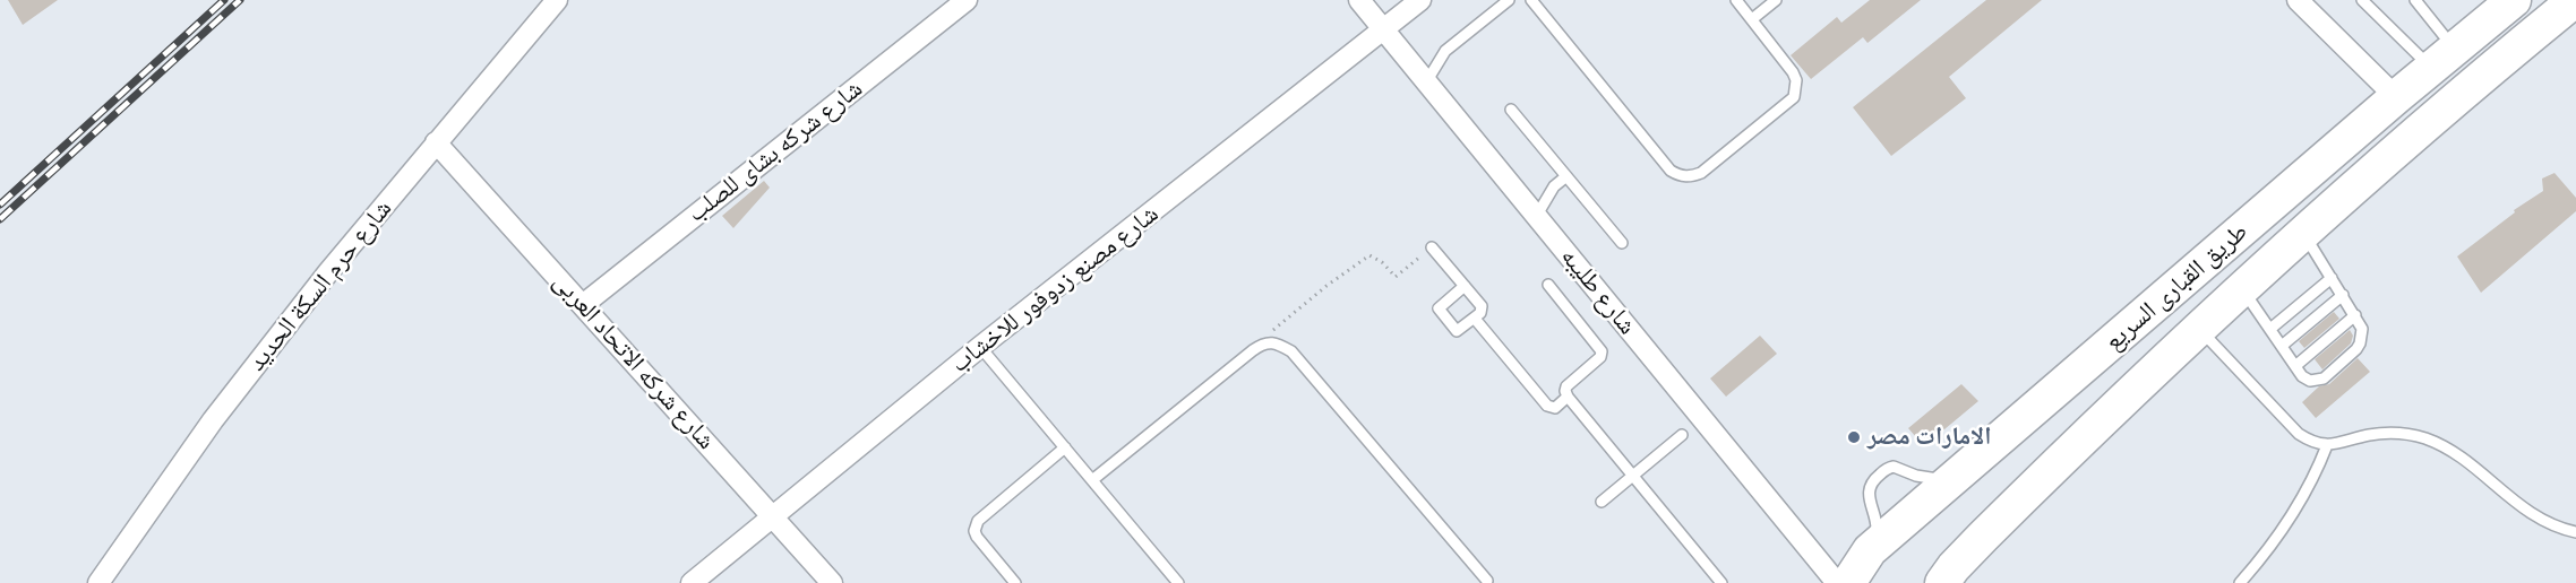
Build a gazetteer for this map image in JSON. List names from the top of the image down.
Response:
{
  "streets": {
    "highway": ["طريق القبارى السريع"],
    "street": [
      "شارع شركه بشاى للصلب",
      "شارع حرم السكة الحديد",
      "شارع مصنع زدوفور للاخشاب",
      "شارع طليبه",
      "شارع شركه الاتحاد العربى"
    ]
  },
  "crossings": [
    ["شارع شركه بشاى للصلب", "شارع شركه الاتحاد العربى"],
    ["شارع حرم السكة الحديد", "شارع شركه الاتحاد العربى"],
    ["شارع مصنع زدوفور للاخشاب", "شارع طليبه"],
    ["شارع مصنع زدوفور للاخشاب", "شارع شركه الاتحاد العربى"]
  ],
  "places": ["الامارات مصر"]
}
